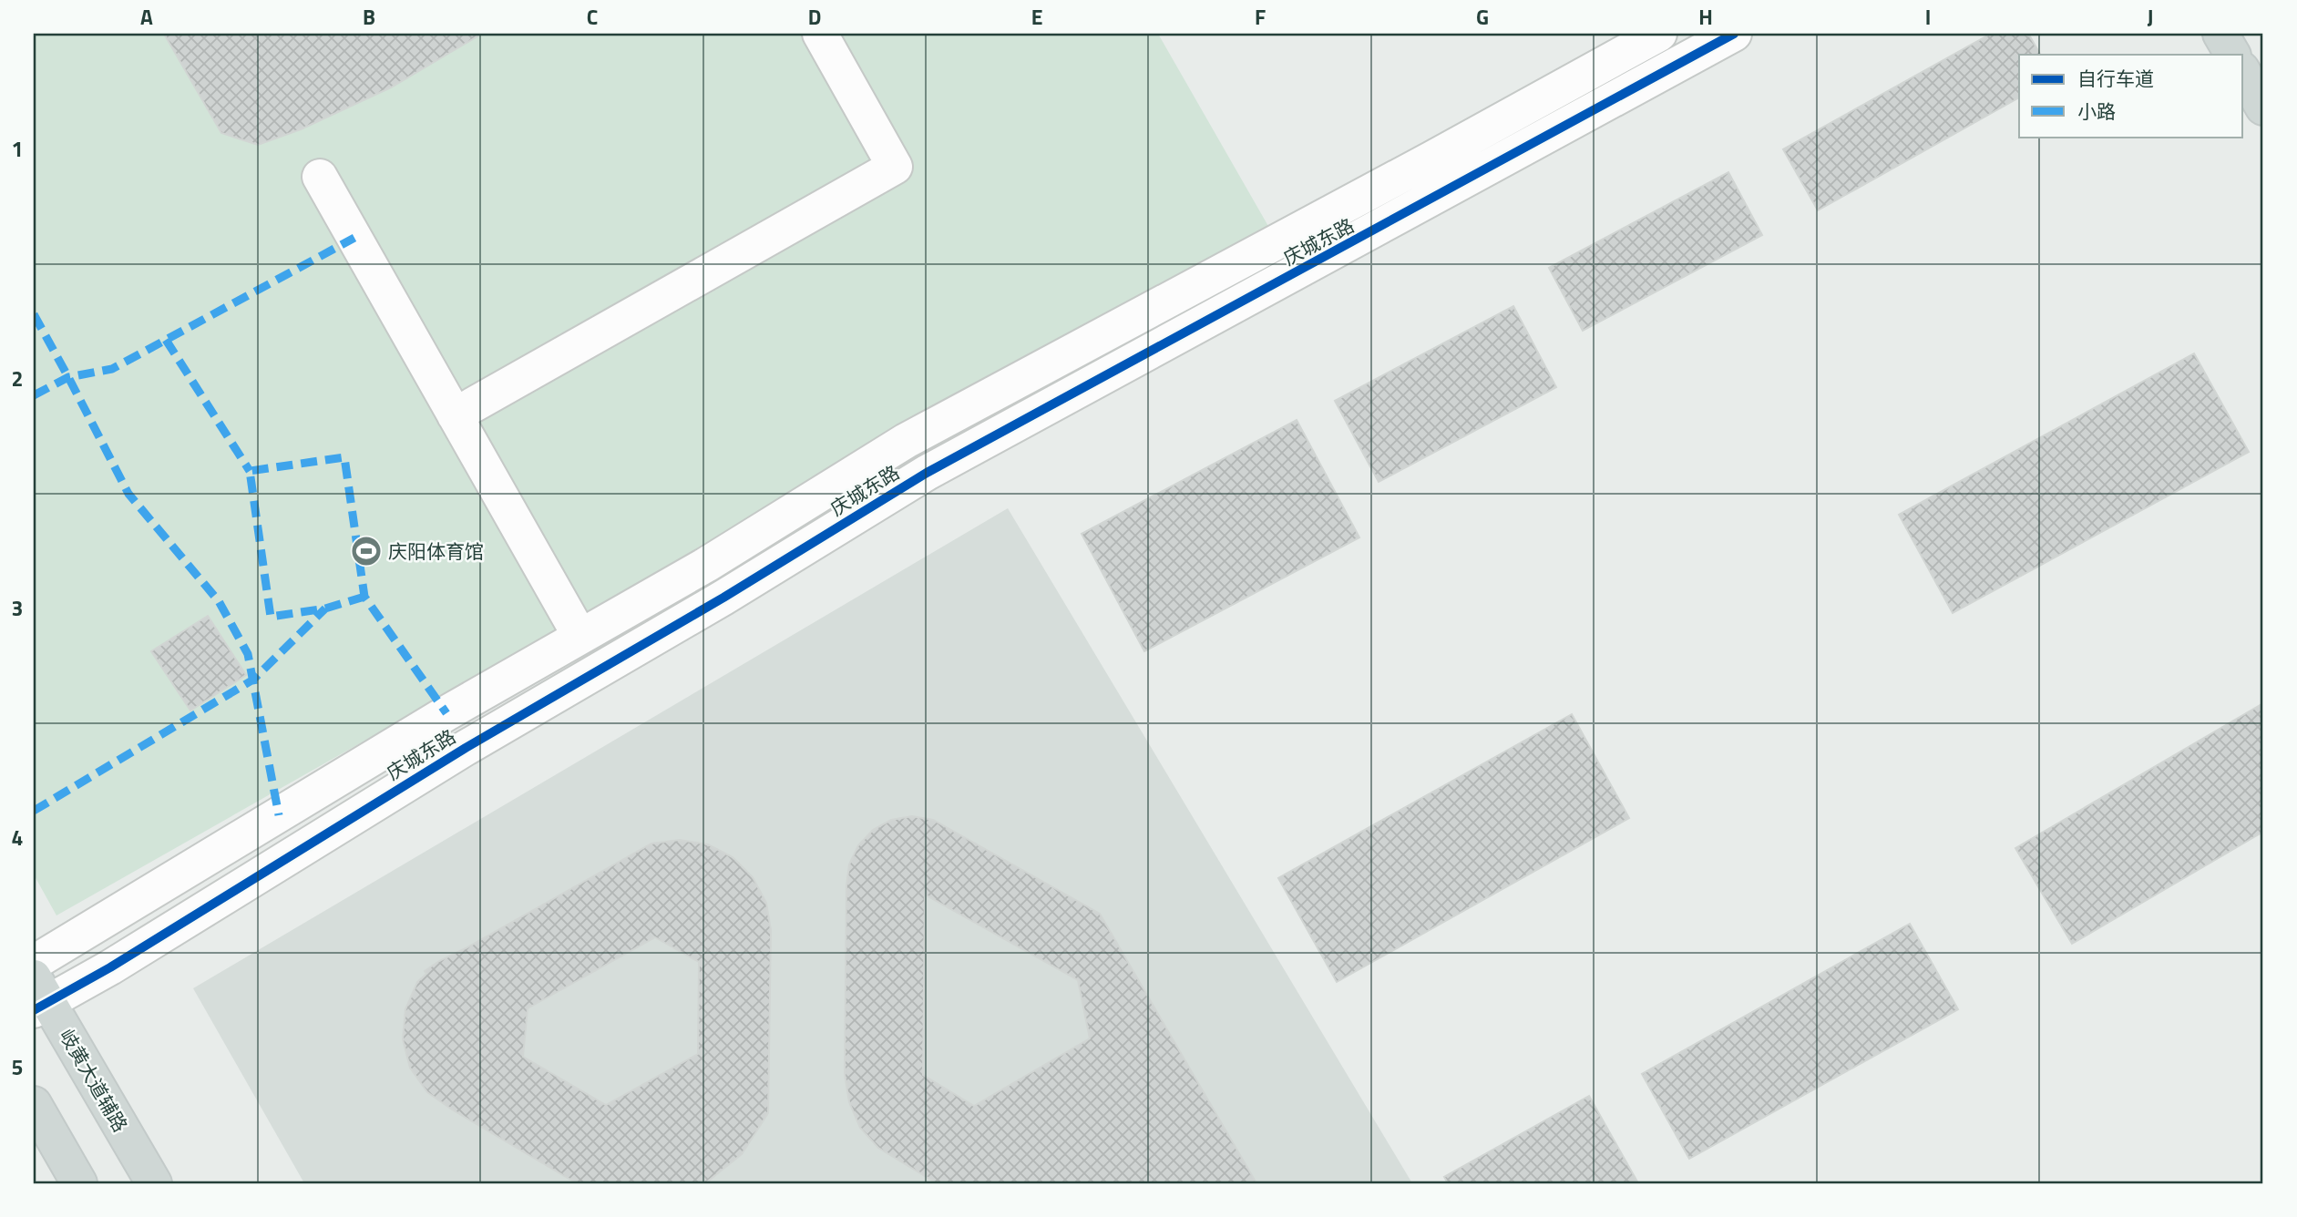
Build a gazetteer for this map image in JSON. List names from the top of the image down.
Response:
{
  "streets": {
    "main road": ["岐黄大道辅路"],
    "street": ["庆城东路"]
  },
  "crossings": [
    ["庆城东路", "岐黄大道辅路"]
  ],
  "places": {
    "sports": ["庆阳体育馆"]
  },
  "legend": ["自行车道", "小路"],
  "grid": {
    "columns": [
      "A",
      "B",
      "C",
      "D",
      "E",
      "F",
      "G",
      "H",
      "I",
      "J"
    ],
    "rows": [
      "1",
      "2",
      "3",
      "4",
      "5"
    ]
  }
}
